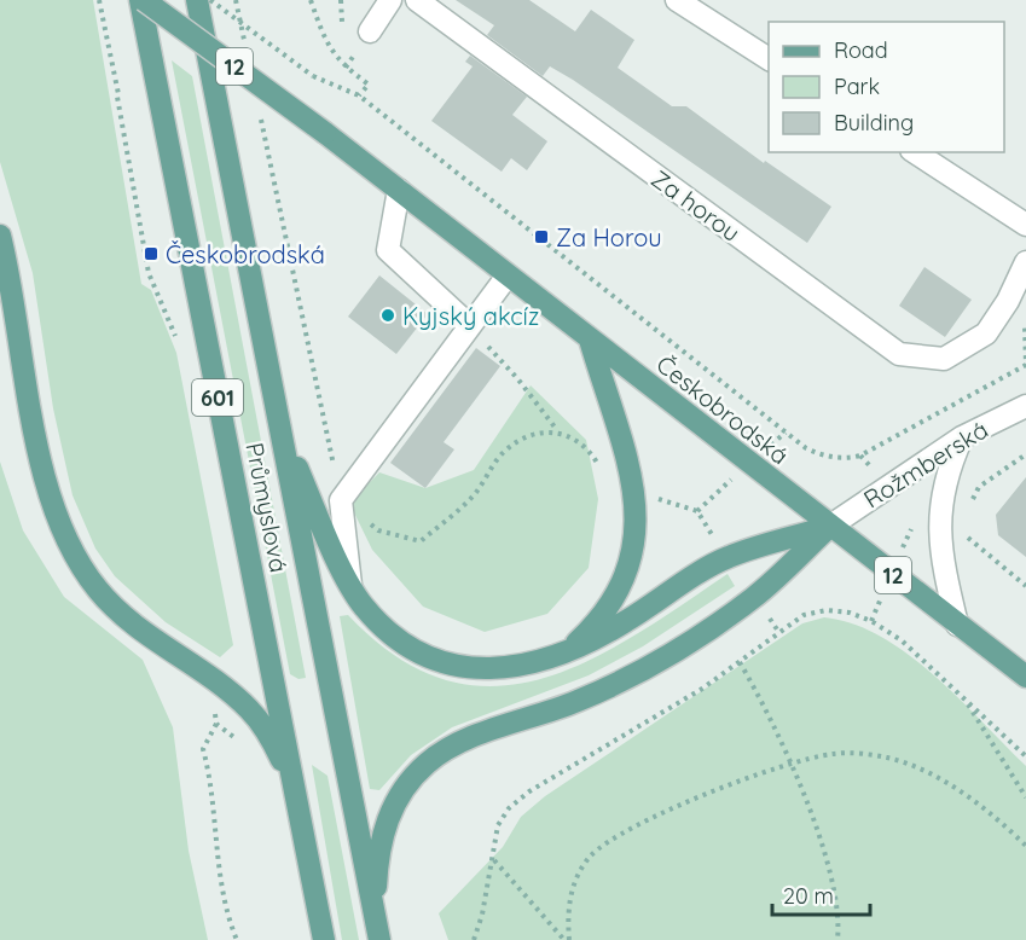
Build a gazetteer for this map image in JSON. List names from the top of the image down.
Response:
{
  "streets": {
    "main road": [
      "12",
      "601",
      "Českobrodská",
      "Průmyslová"
    ],
    "street": ["Za horou", "Rožmberská"]
  },
  "crossings": [
    ["Českobrodská", "Rožmberská"],
    ["Českobrodská", "Průmyslová"]
  ],
  "places": {
    "transit": ["Za Horou", "Českobrodská"],
    "other": ["Kyjský akcíz"]
  },
  "legend": ["Road", "Park", "Building"],
  "scale_bar": "20 m"
}
